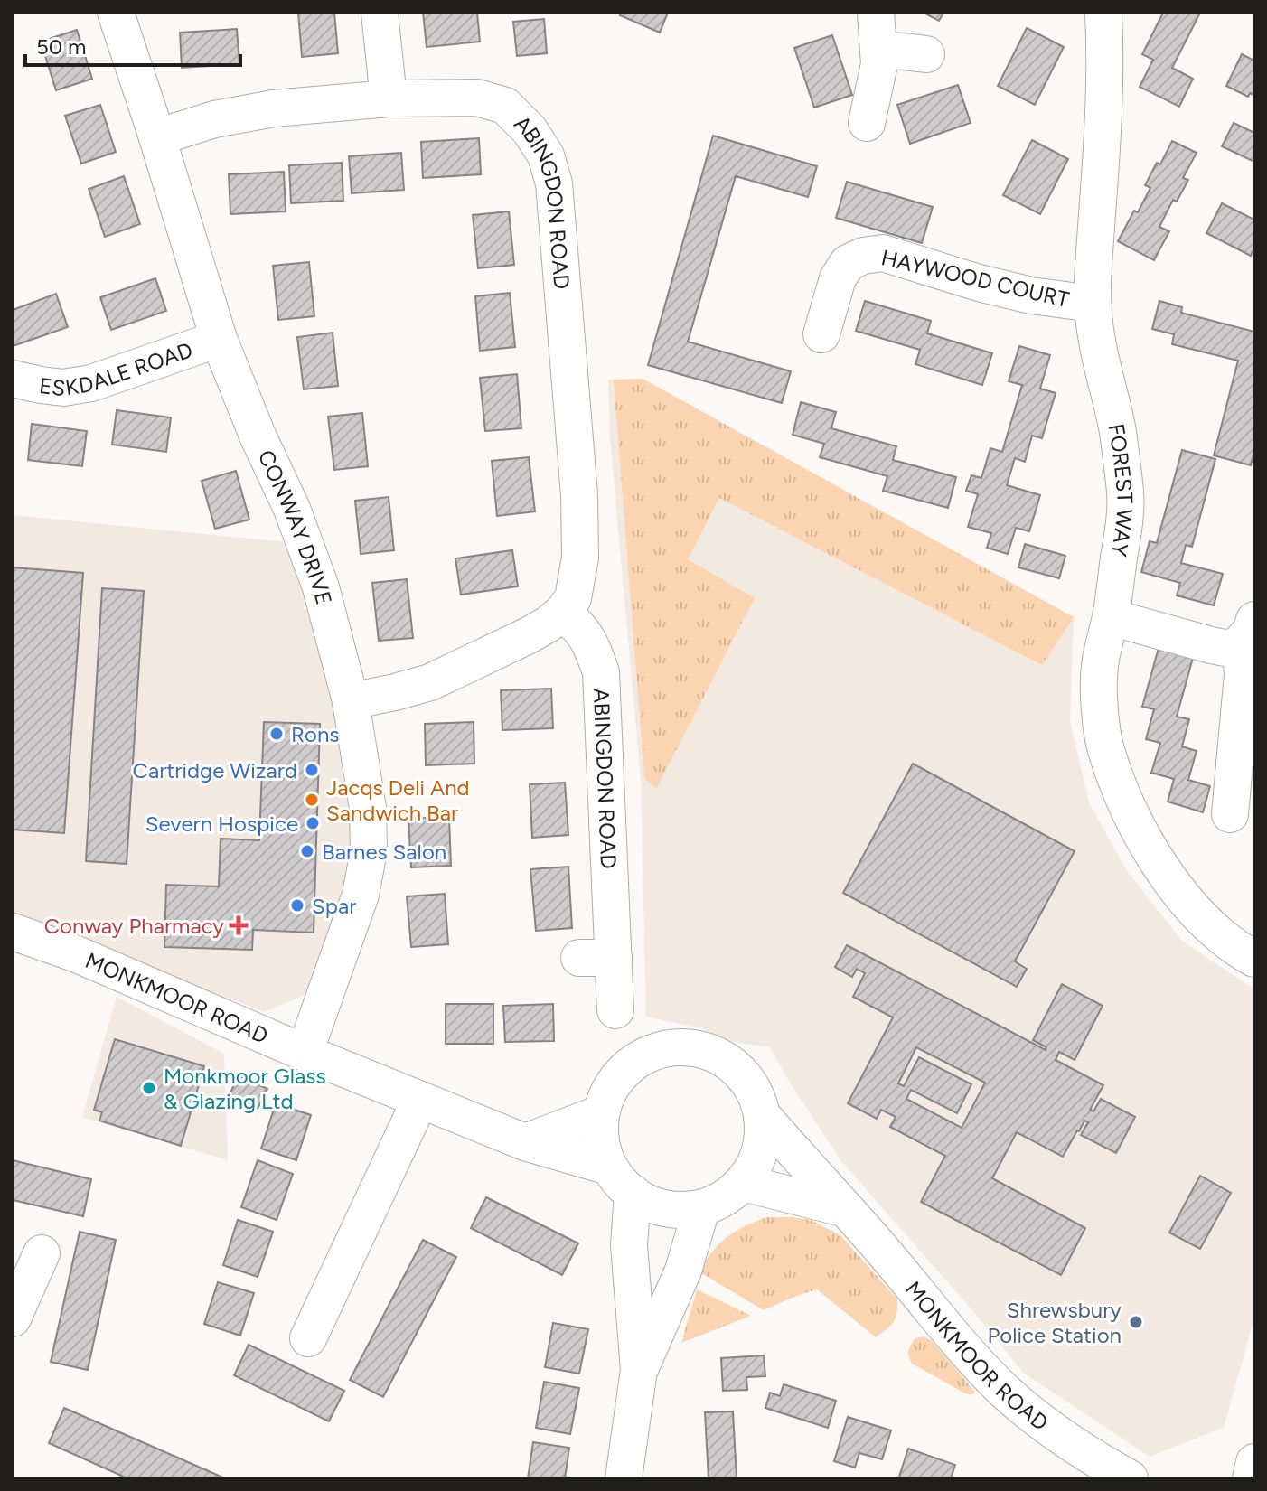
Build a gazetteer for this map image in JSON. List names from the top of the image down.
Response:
{
  "streets": {
    "street": [
      "ABINGDON ROAD",
      "HAYWOOD COURT",
      "ESKDALE ROAD",
      "FOREST WAY",
      "CONWAY DRIVE",
      "MONKMOOR ROAD"
    ]
  },
  "crossings": [
    ["ABINGDON ROAD", "CONWAY DRIVE"],
    ["HAYWOOD COURT", "FOREST WAY"],
    ["ESKDALE ROAD", "CONWAY DRIVE"],
    ["CONWAY DRIVE", "MONKMOOR ROAD"]
  ],
  "places": {
    "other": [
      "Rons",
      "Cartridge Wizard",
      "Jacqs Deli And Sandwich Bar",
      "Severn Hospice",
      "Barnes Salon",
      "Spar",
      "Monkmoor Glass & Glazing Ltd",
      "Shrewsbury Police Station"
    ],
    "health": ["Conway Pharmacy"]
  },
  "scale_bar": "50 m"
}
